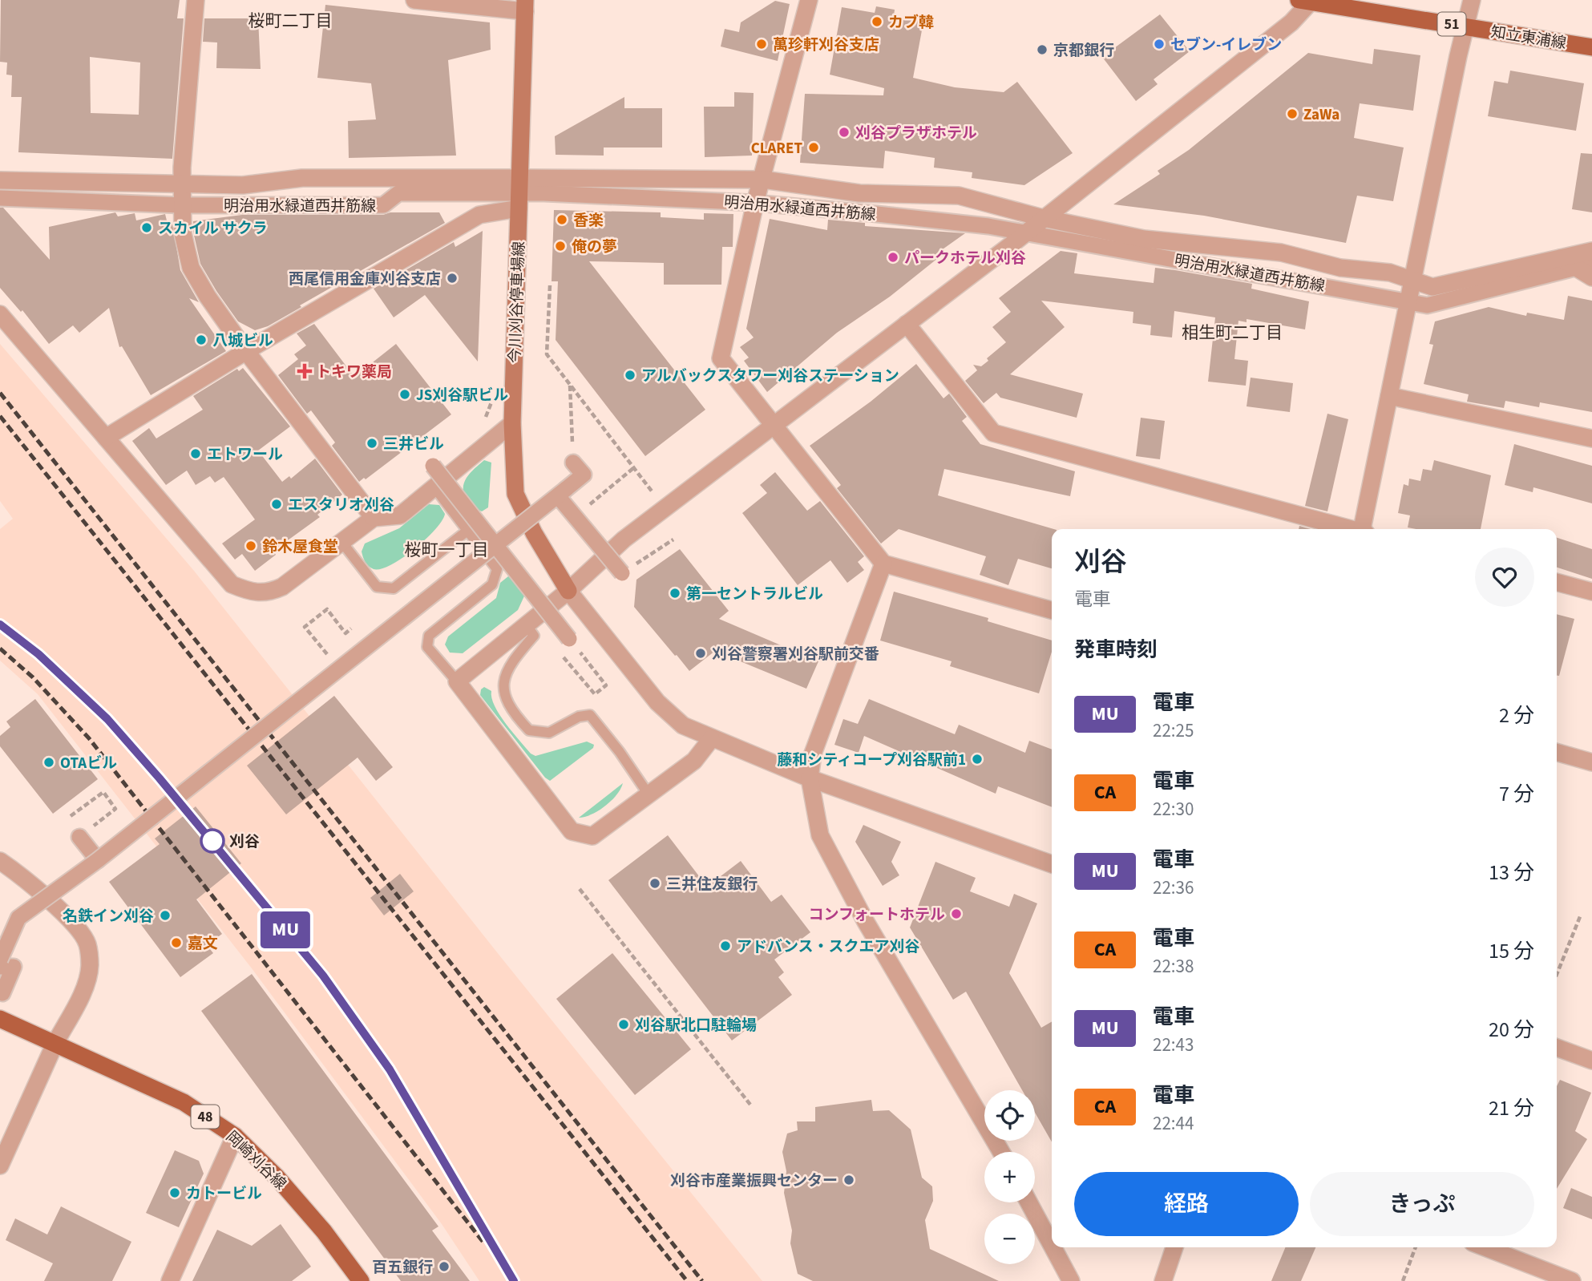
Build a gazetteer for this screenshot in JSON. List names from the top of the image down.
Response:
{
  "streets": {
    "main road": [
      "51",
      "知立東浦線",
      "今川刈谷停車場線",
      "48",
      "岡崎刈谷線"
    ],
    "street": ["明治用水緑道西井筋線"]
  },
  "crossings": [
    ["明治用水緑道西井筋線", "今川刈谷停車場線"]
  ],
  "districts": ["桜町二丁目", "相生町二丁目", "桜町一丁目"],
  "places": {
    "other": [
      "カブ韓",
      "萬珍軒刈谷支店",
      "セブン-イレブン",
      "京都銀行",
      "ZaWa",
      "刈谷プラザホテル",
      "CLARET",
      "香楽",
      "スカイル サクラ",
      "俺の夢",
      "パークホテル刈谷",
      "西尾信用金庫刈谷支店",
      "八城ビル",
      "アルバックスタワー刈谷ステーション",
      "JS刈谷駅ビル",
      "三井ビル",
      "エトワール",
      "エスタリオ刈谷",
      "鈴木屋食堂",
      "第一セントラルビル",
      "刈谷警察署刈谷駅前交番",
      "藤和シティコープ刈谷駅前1",
      "OTAビル",
      "刈谷",
      "三井住友銀行",
      "コンフォートホテル",
      "名鉄イン刈谷",
      "嘉文",
      "アドバンス・スクエア刈谷",
      "刈谷駅北口駐輪場",
      "刈谷市産業振興センター",
      "カトービル",
      "百五銀行"
    ],
    "health": ["トキワ薬局"]
  },
  "page": {
    "on_map": "MU",
    "heading": [
      ["刈谷", "電車"],
      "発車時刻"
    ],
    "list": [
      {
        "mark": "MU",
        "name": "電車",
        "note": "22:25",
        "value": "2 分"
      },
      {
        "mark": "CA",
        "name": "電車",
        "note": "22:30",
        "value": "7 分"
      },
      {
        "mark": "MU",
        "name": "電車",
        "note": "22:36",
        "value": "13 分"
      },
      {
        "mark": "CA",
        "name": "電車",
        "note": "22:38",
        "value": "15 分"
      },
      {
        "mark": "MU",
        "name": "電車",
        "note": "22:43",
        "value": "20 分"
      },
      {
        "mark": "CA",
        "name": "電車",
        "note": "22:44",
        "value": "21 分"
      }
    ],
    "map_buttons": ["+", "−"],
    "buttons": ["経路", "きっぷ"]
  }
}
